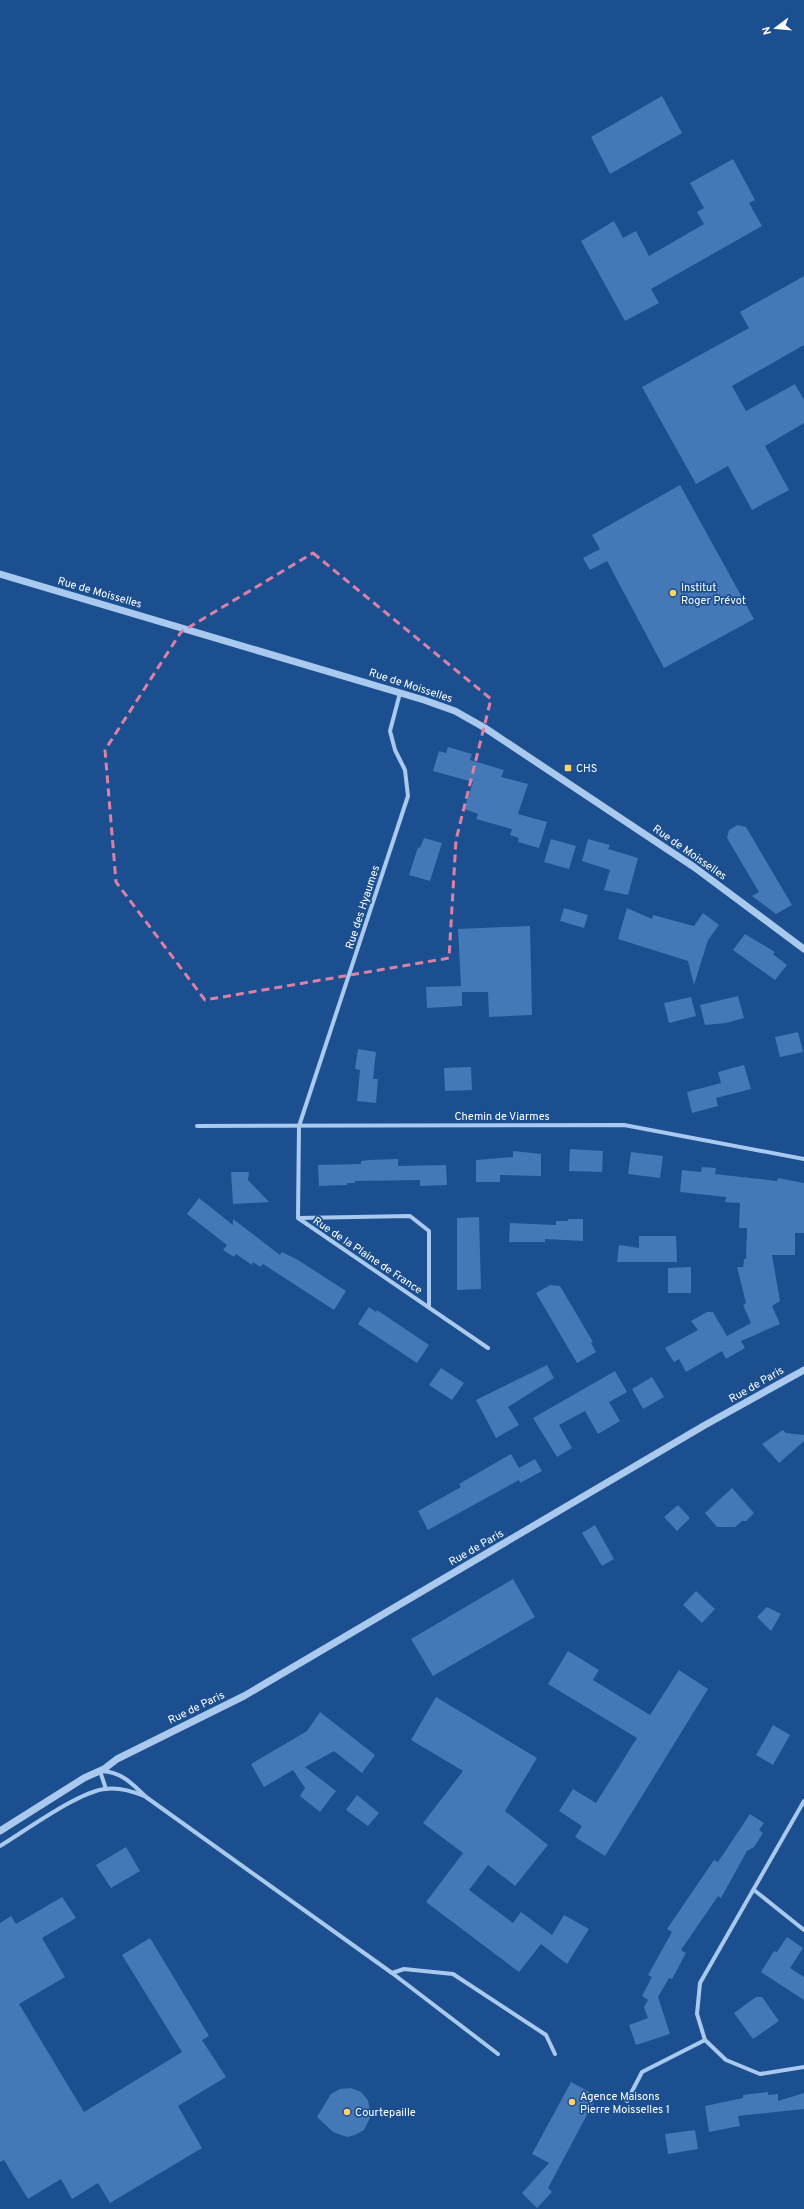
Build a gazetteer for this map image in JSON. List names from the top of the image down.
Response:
{
  "streets": {
    "street": [
      "Rue de Moisselles",
      "Rue des Hyaumes",
      "Chemin de Viarmes",
      "Rue de la Plaine de France",
      "Rue de Paris"
    ]
  },
  "crossings": [
    ["Rue de Moisselles", "Rue des Hyaumes"],
    ["Rue des Hyaumes", "Chemin de Viarmes"],
    ["Rue des Hyaumes", "Rue de la Plaine de France"],
    ["Chemin de Viarmes", "Rue de la Plaine de France"]
  ],
  "places": {
    "other": ["Institut Roger Prévot", "Agence Maisons Pierre Moisselles 1", "Courtepaille"],
    "transit": ["CHS"]
  },
  "north": "left"
}
